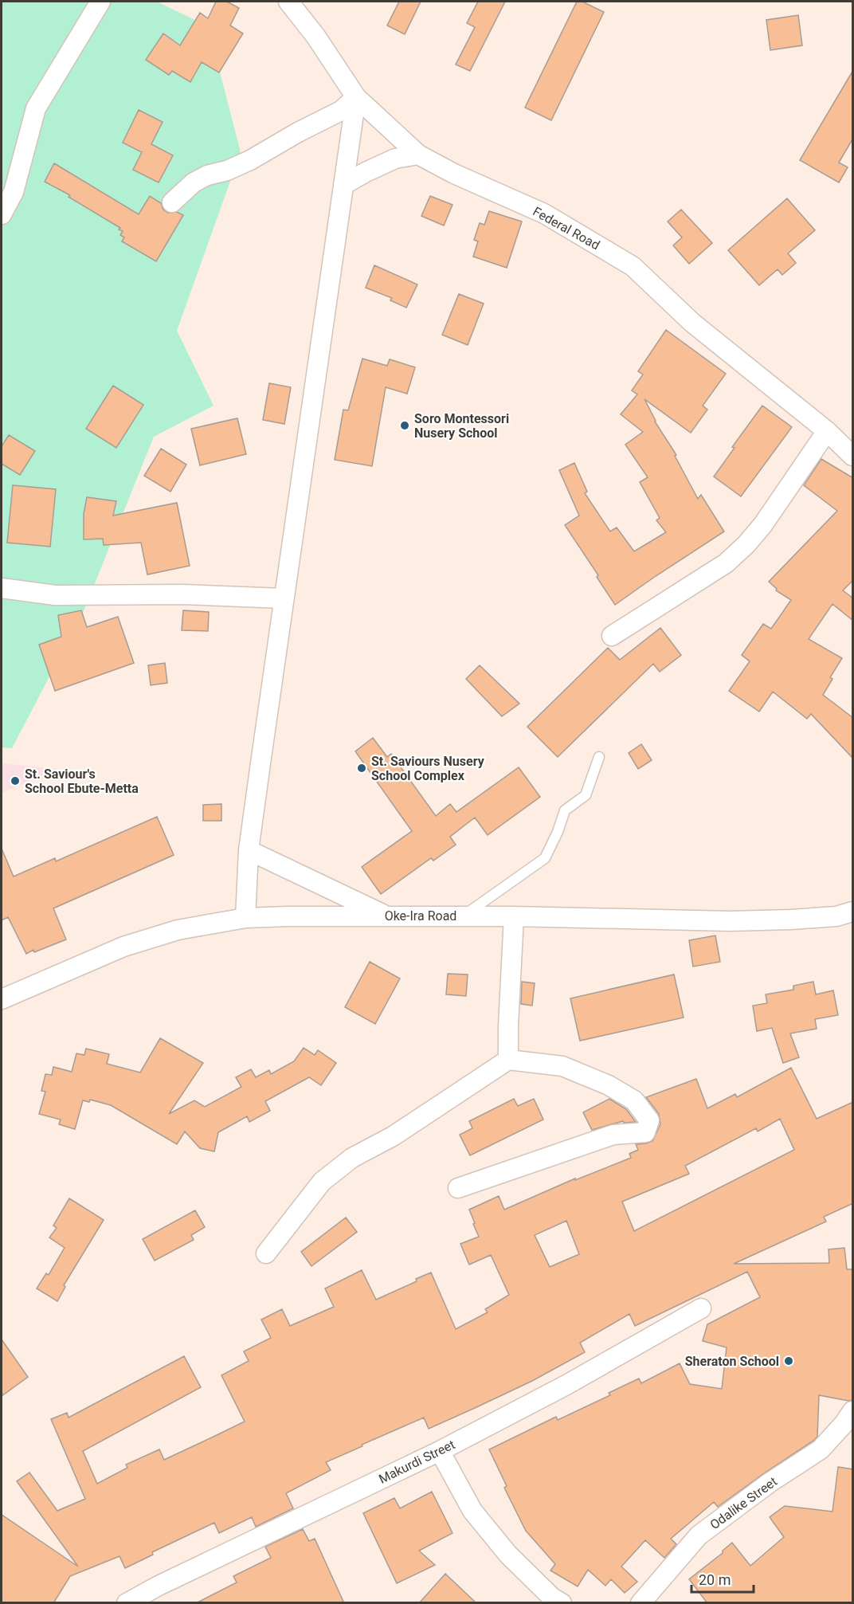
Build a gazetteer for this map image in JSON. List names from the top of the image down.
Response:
{
  "streets": {
    "street": [
      "Federal Road",
      "Oke-Ira Road",
      "Makurdi Street",
      "Odalike Street"
    ]
  },
  "places": [
    "Soro Montessori Nusery School",
    "St. Saviours Nusery School Complex",
    "St. Saviour's School Ebute-Metta",
    "Sheraton School"
  ],
  "scale_bar": "20 m"
}
